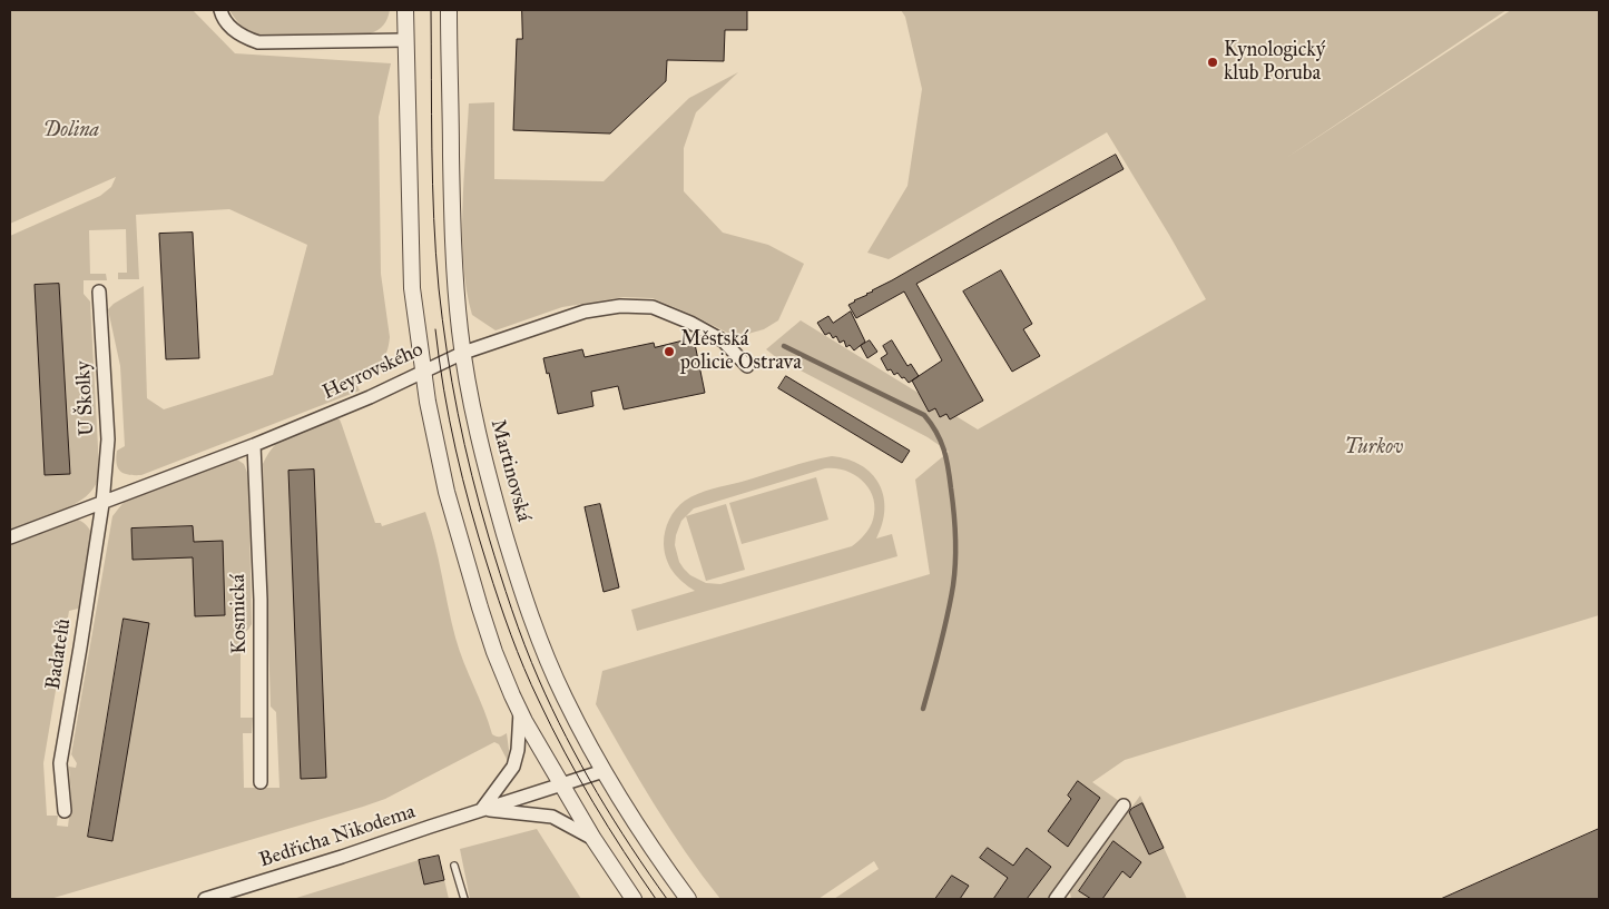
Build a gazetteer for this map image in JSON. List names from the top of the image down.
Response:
{
  "streets": {
    "street": [
      "Heyrovského",
      "U Školky",
      "Martinovská",
      "Kosmická",
      "Badatelů",
      "Bedřicha Nikodema"
    ]
  },
  "crossings": [
    ["Heyrovského", "U Školky"],
    ["Heyrovského", "Martinovská"],
    ["Heyrovského", "Kosmická"],
    ["Heyrovského", "Badatelů"],
    ["U Školky", "Badatelů"],
    ["Martinovská", "Bedřicha Nikodema"]
  ],
  "parks": ["Dolina", "Turkov"],
  "places": ["Kynologický klub Poruba", "Městská policie Ostrava"]
}
